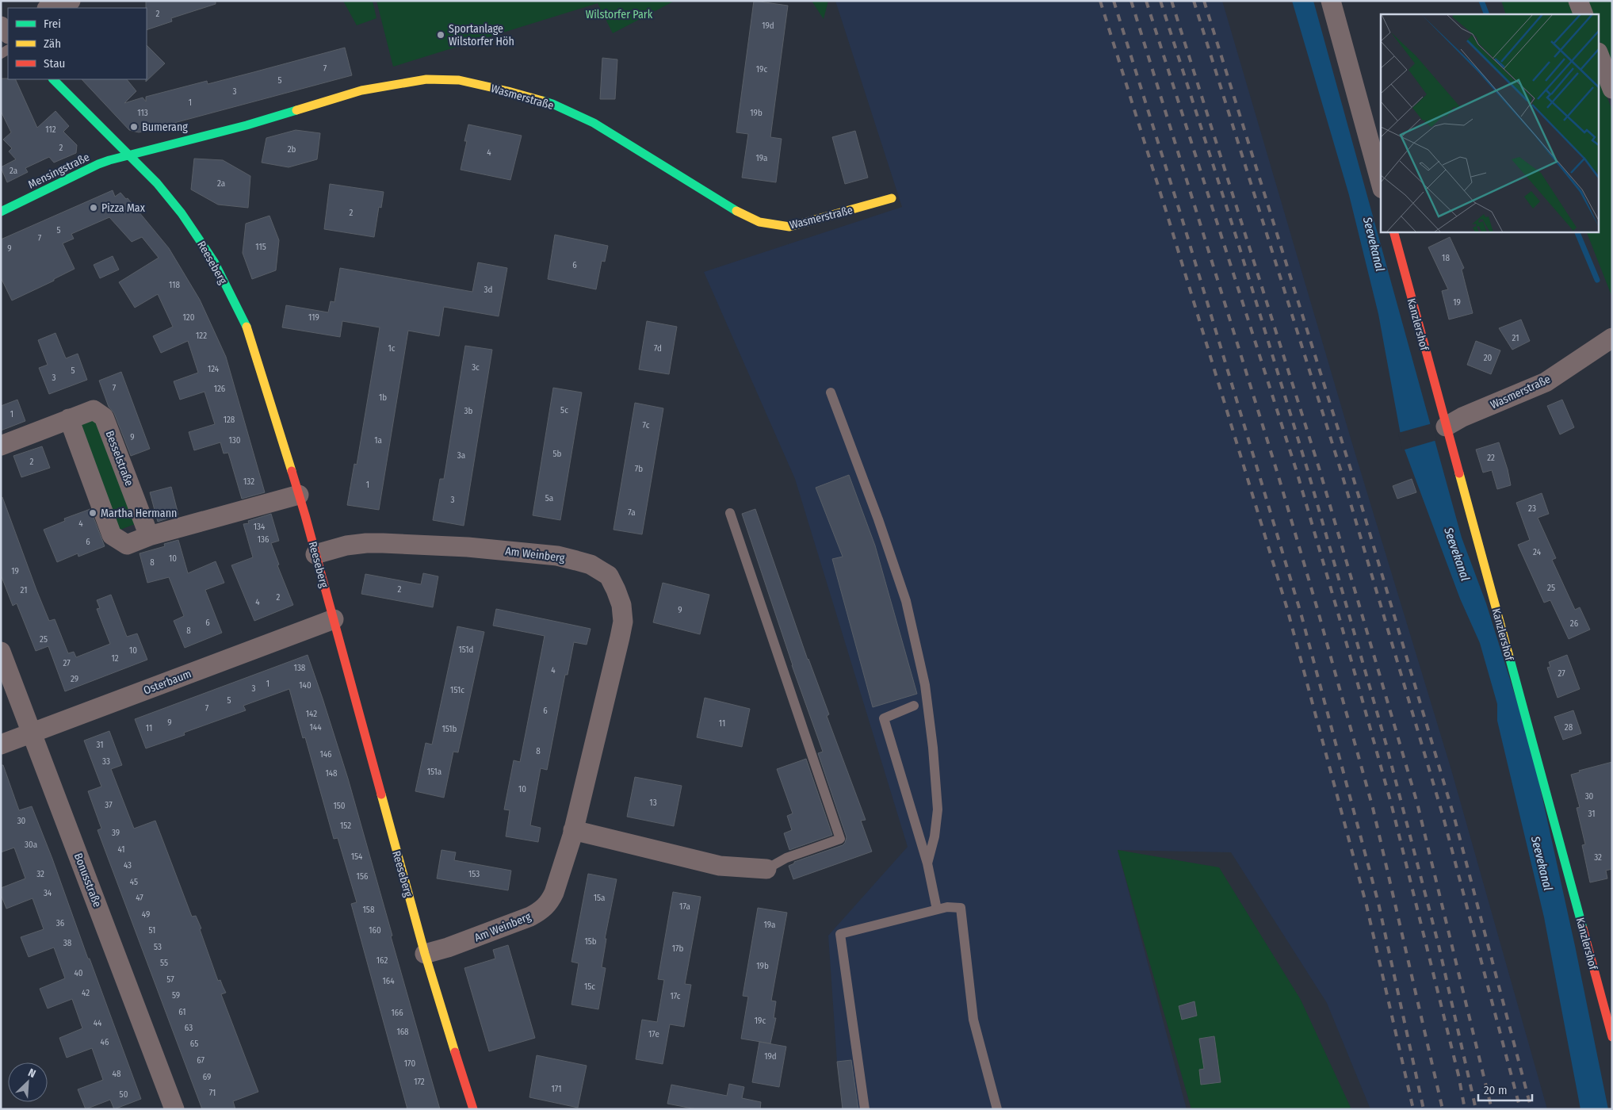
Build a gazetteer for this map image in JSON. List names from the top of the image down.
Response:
{
  "streets": {
    "street": [
      "Wasmerstraße",
      "Mensingstraße",
      "Reeseberg",
      "Kanzlershof",
      "Besselstraße",
      "Am Weinberg",
      "Osterbaum",
      "Bonusstraße"
    ]
  },
  "crossings": [
    ["Wasmerstraße", "Mensingstraße"],
    ["Wasmerstraße", "Reeseberg"],
    ["Wasmerstraße", "Kanzlershof"],
    ["Mensingstraße", "Reeseberg"],
    ["Reeseberg", "Am Weinberg"],
    ["Reeseberg", "Osterbaum"],
    ["Osterbaum", "Bonusstraße"]
  ],
  "water": ["Seevekanal"],
  "parks": ["Wilstorfer Park"],
  "places": [
    "Sportanlage Wilstorfer Höh",
    "Bumerang",
    "Pizza Max",
    "Martha Hermann"
  ],
  "house_numbers": [
    "2",
    "19d",
    "7",
    "19c",
    "5",
    "3",
    "1",
    "113",
    "19b",
    "112",
    "2",
    "2b",
    "4",
    "19a",
    "2a",
    "2a",
    "2",
    "5",
    "7",
    "115",
    "9",
    "18",
    "6",
    "118",
    "3d",
    "19",
    "120",
    "119",
    "122",
    "21",
    "1c",
    "7d",
    "20",
    "3c",
    "124",
    "5",
    "3",
    "7",
    "126",
    "1b",
    "5c",
    "3b",
    "1",
    "128",
    "7c",
    "9",
    "130",
    "1a",
    "5b",
    "3a",
    "22",
    "2",
    "7b",
    "132",
    "1",
    "5a",
    "3",
    "23",
    "7a",
    "4",
    "134",
    "136",
    "6",
    "24",
    "10",
    "8",
    "19",
    "25",
    "2",
    "21",
    "2",
    "4",
    "9",
    "6",
    "26",
    "8",
    "25",
    "151d",
    "10",
    "12",
    "27",
    "138",
    "4",
    "27",
    "29",
    "1",
    "140",
    "3",
    "151c",
    "5",
    "7",
    "6",
    "142",
    "9",
    "11",
    "144",
    "28",
    "11",
    "151b",
    "31",
    "8",
    "146",
    "33",
    "151a",
    "148",
    "10",
    "30",
    "13",
    "37",
    "150",
    "31",
    "30",
    "152",
    "39",
    "30a",
    "41",
    "154",
    "32",
    "43",
    "32",
    "153",
    "156",
    "45",
    "34",
    "47",
    "15a",
    "17a",
    "158",
    "49",
    "36",
    "19a",
    "51",
    "160",
    "15b",
    "38",
    "53",
    "17b",
    "162",
    "55",
    "19b",
    "40",
    "57",
    "164",
    "15c",
    "42",
    "59",
    "17c",
    "61",
    "166",
    "19c",
    "44",
    "63",
    "168",
    "17e",
    "46",
    "65",
    "19d",
    "67",
    "170",
    "48",
    "69",
    "172",
    "171",
    "71",
    "50"
  ],
  "legend": ["Frei", "Zäh", "Stau"],
  "scale_bar": "20 m",
  "north": "top right"
}
